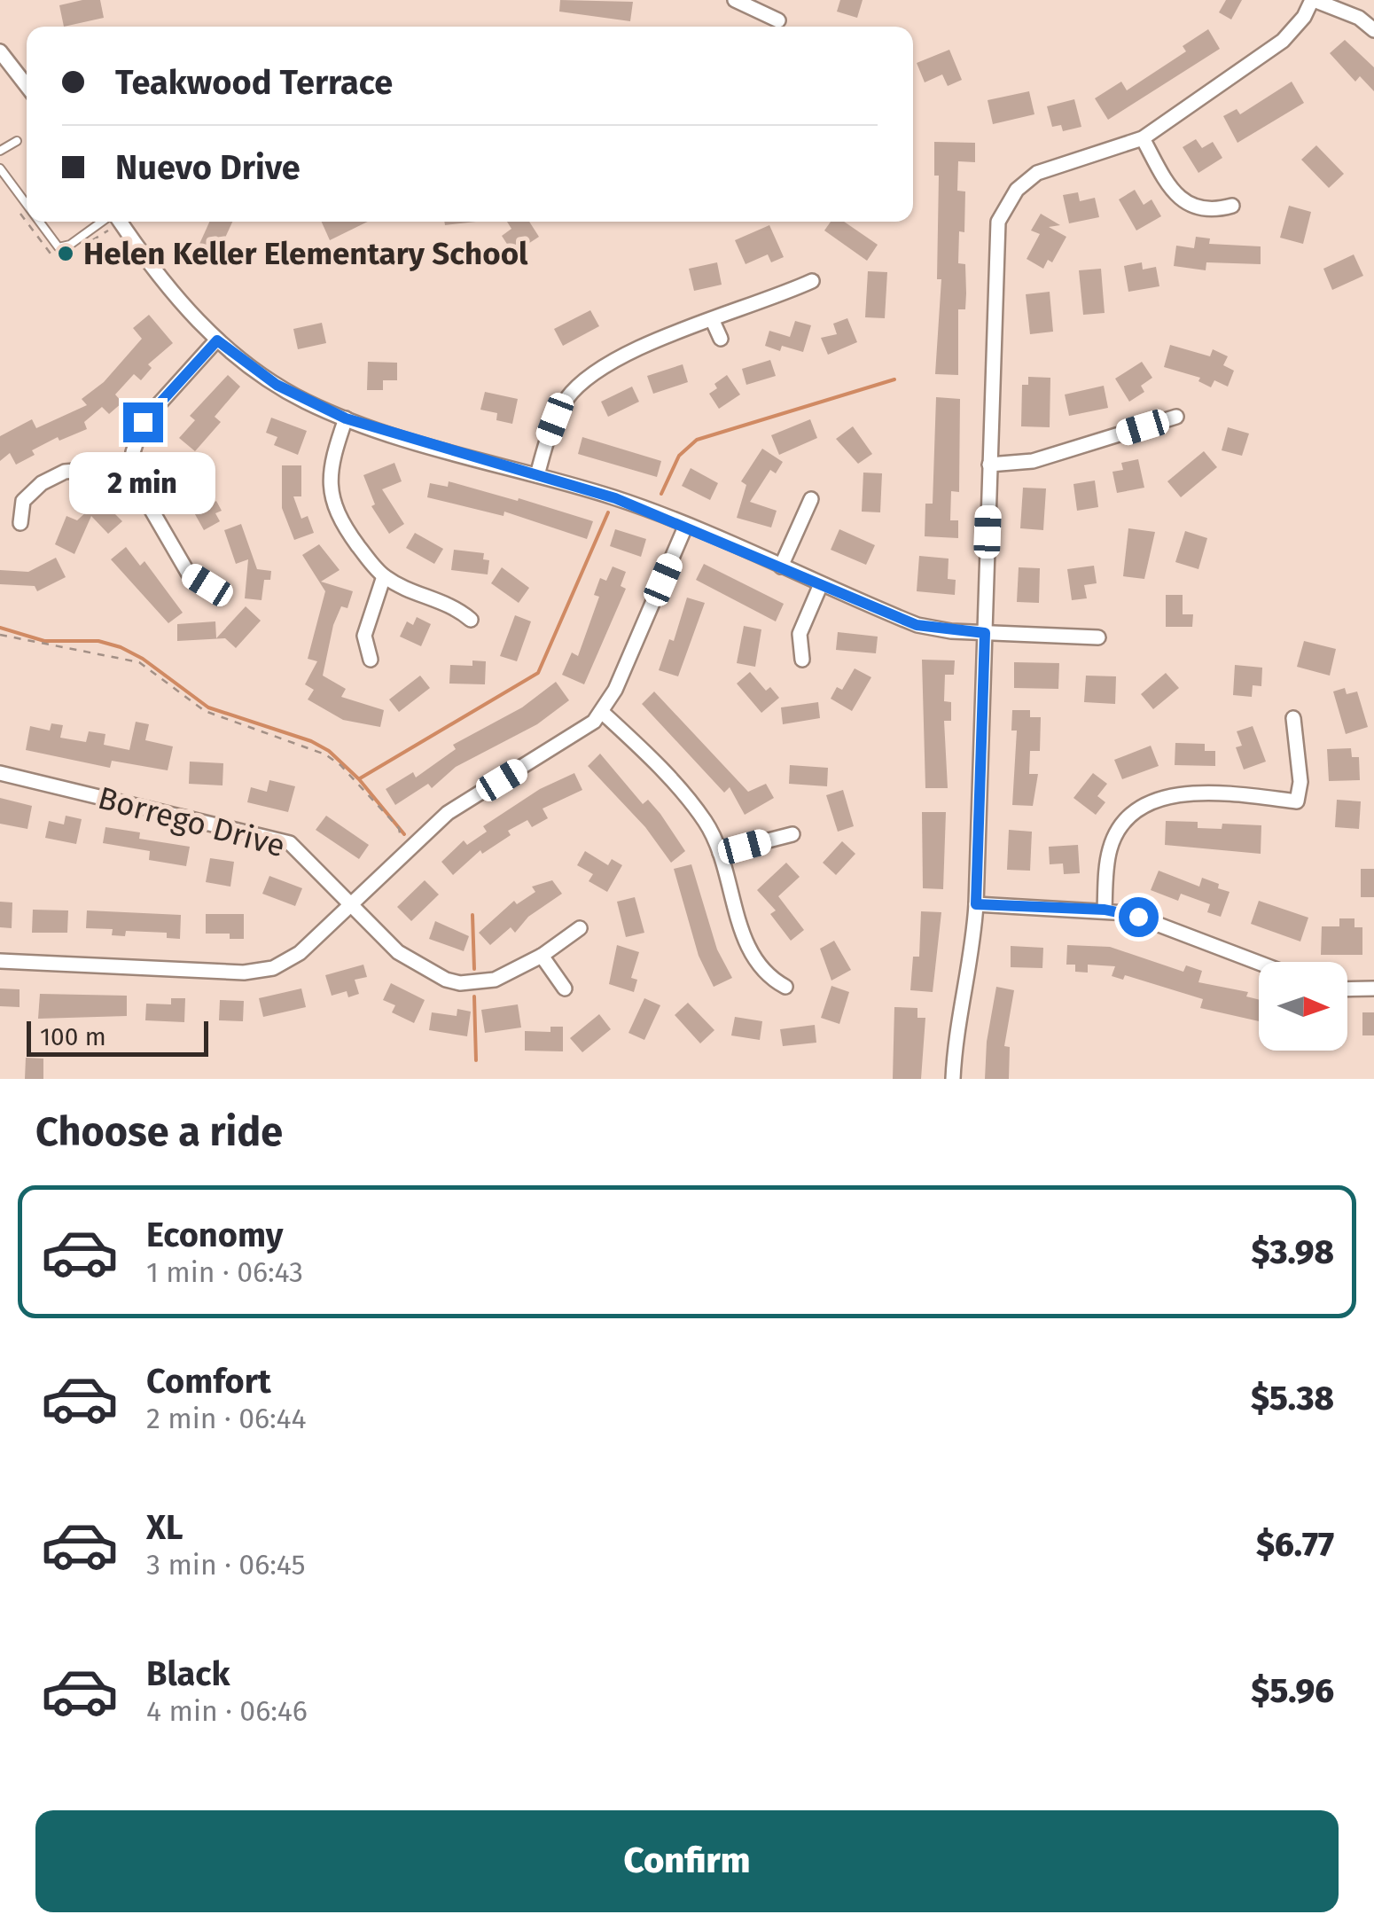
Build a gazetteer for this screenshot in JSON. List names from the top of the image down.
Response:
{
  "streets": {
    "street": ["Borrego Drive"]
  },
  "places": ["Helen Keller Elementary School"],
  "scale_bar": "100 m",
  "north": "right",
  "page": {
    "banner": ["Teakwood Terrace", "Nuevo Drive"],
    "bubble": "2 min",
    "scale": "100 m",
    "heading": "Choose a ride",
    "list": [
      {
        "name": "Economy",
        "note": "1 min · 06:43",
        "value": "$3.98"
      },
      {
        "name": "Comfort",
        "note": "2 min · 06:44",
        "value": "$5.38"
      },
      {
        "name": "XL",
        "note": "3 min · 06:45",
        "value": "$6.77"
      },
      {
        "name": "Black",
        "note": "4 min · 06:46",
        "value": "$5.96"
      }
    ],
    "buttons": "Confirm"
  }
}
